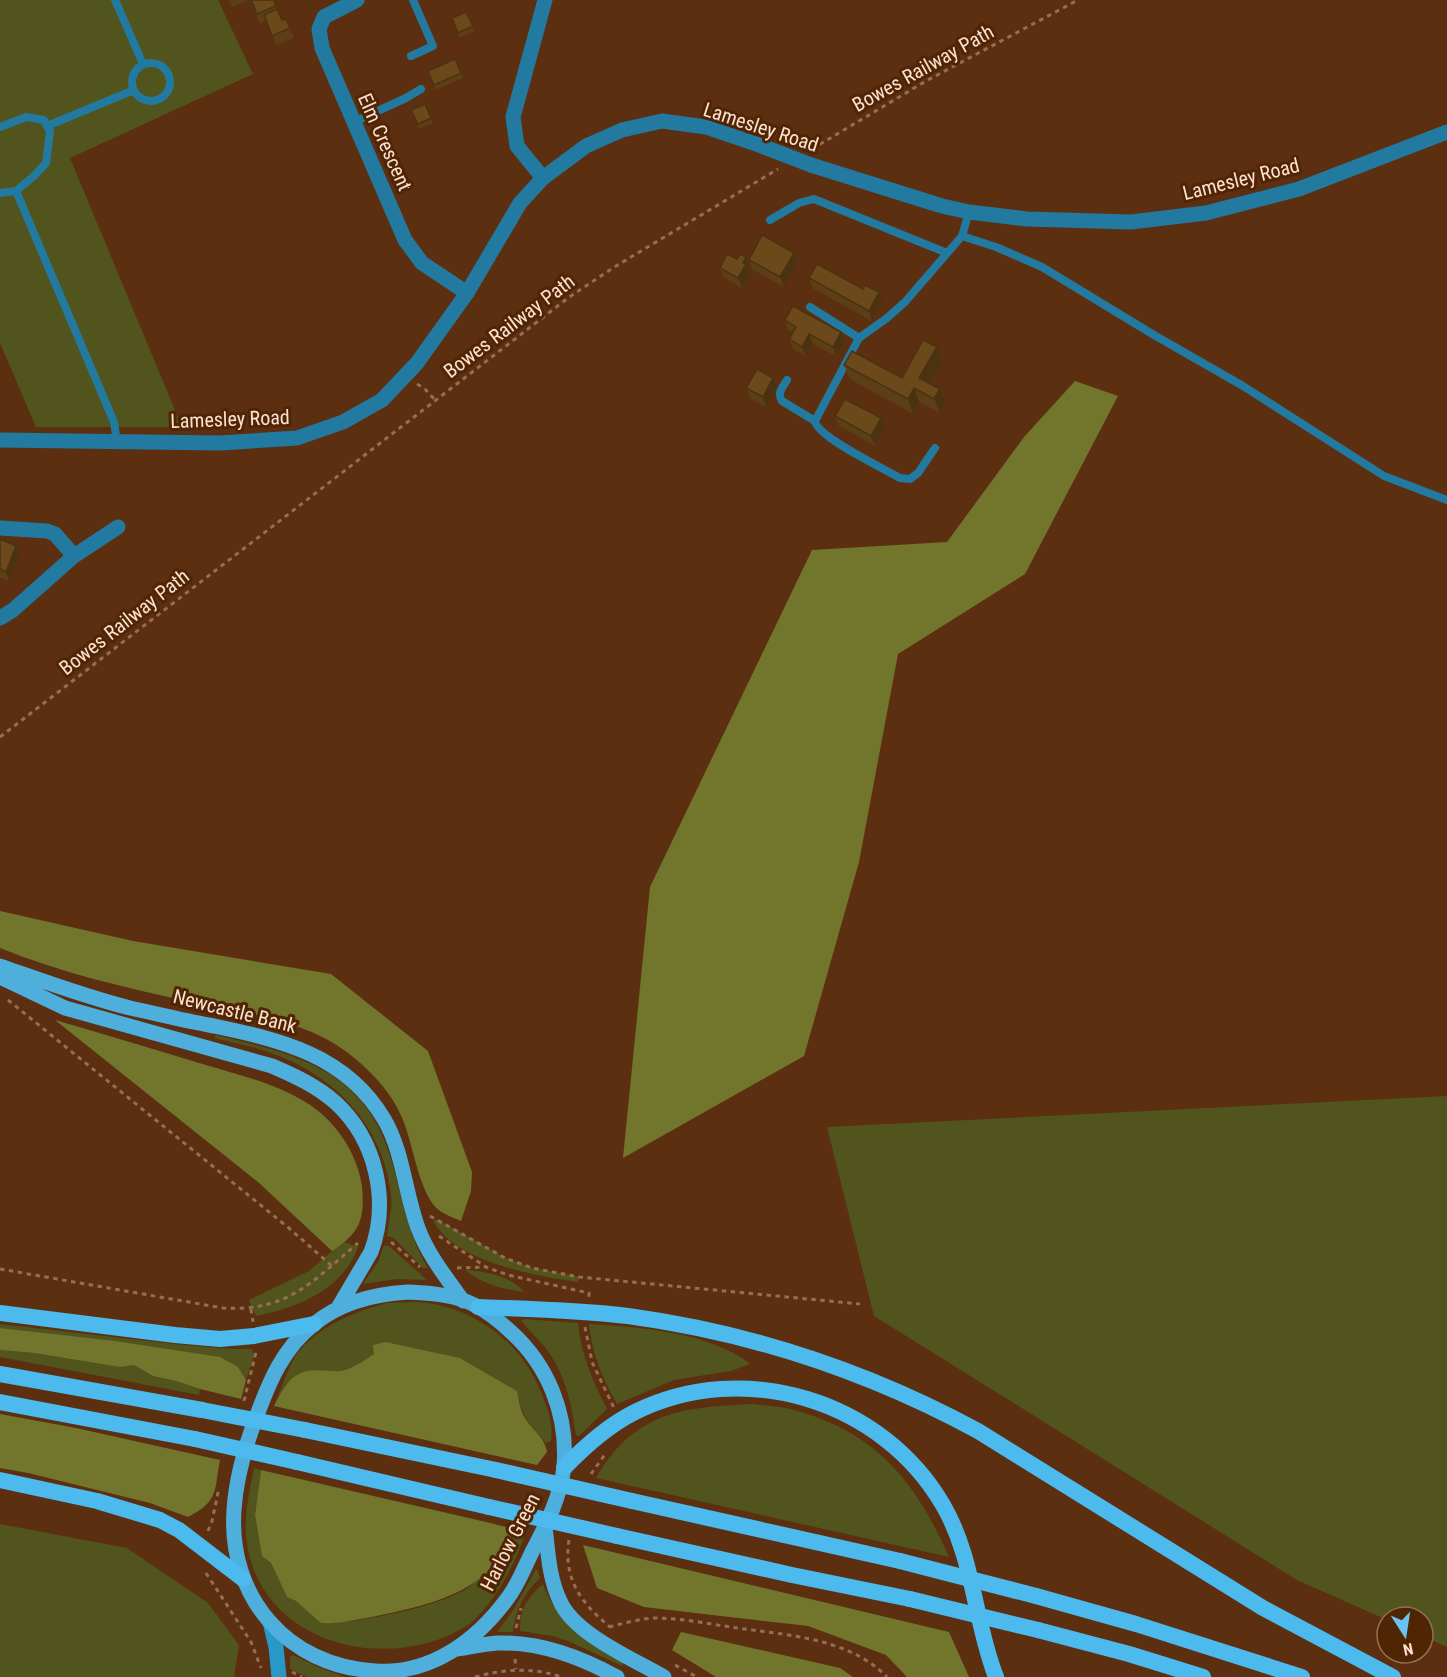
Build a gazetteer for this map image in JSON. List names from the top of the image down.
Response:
{
  "streets": {
    "main road": ["Newcastle Bank", "Harlow Green"],
    "street": ["Lamesley Road", "Elm Crescent"],
    "path": ["Bowes Railway Path"]
  },
  "crossings": [
    ["Bowes Railway Path", "Lamesley Road"],
    ["Lamesley Road", "Elm Crescent"],
    ["Newcastle Bank", "Harlow Green"]
  ],
  "north": "bottom"
}
